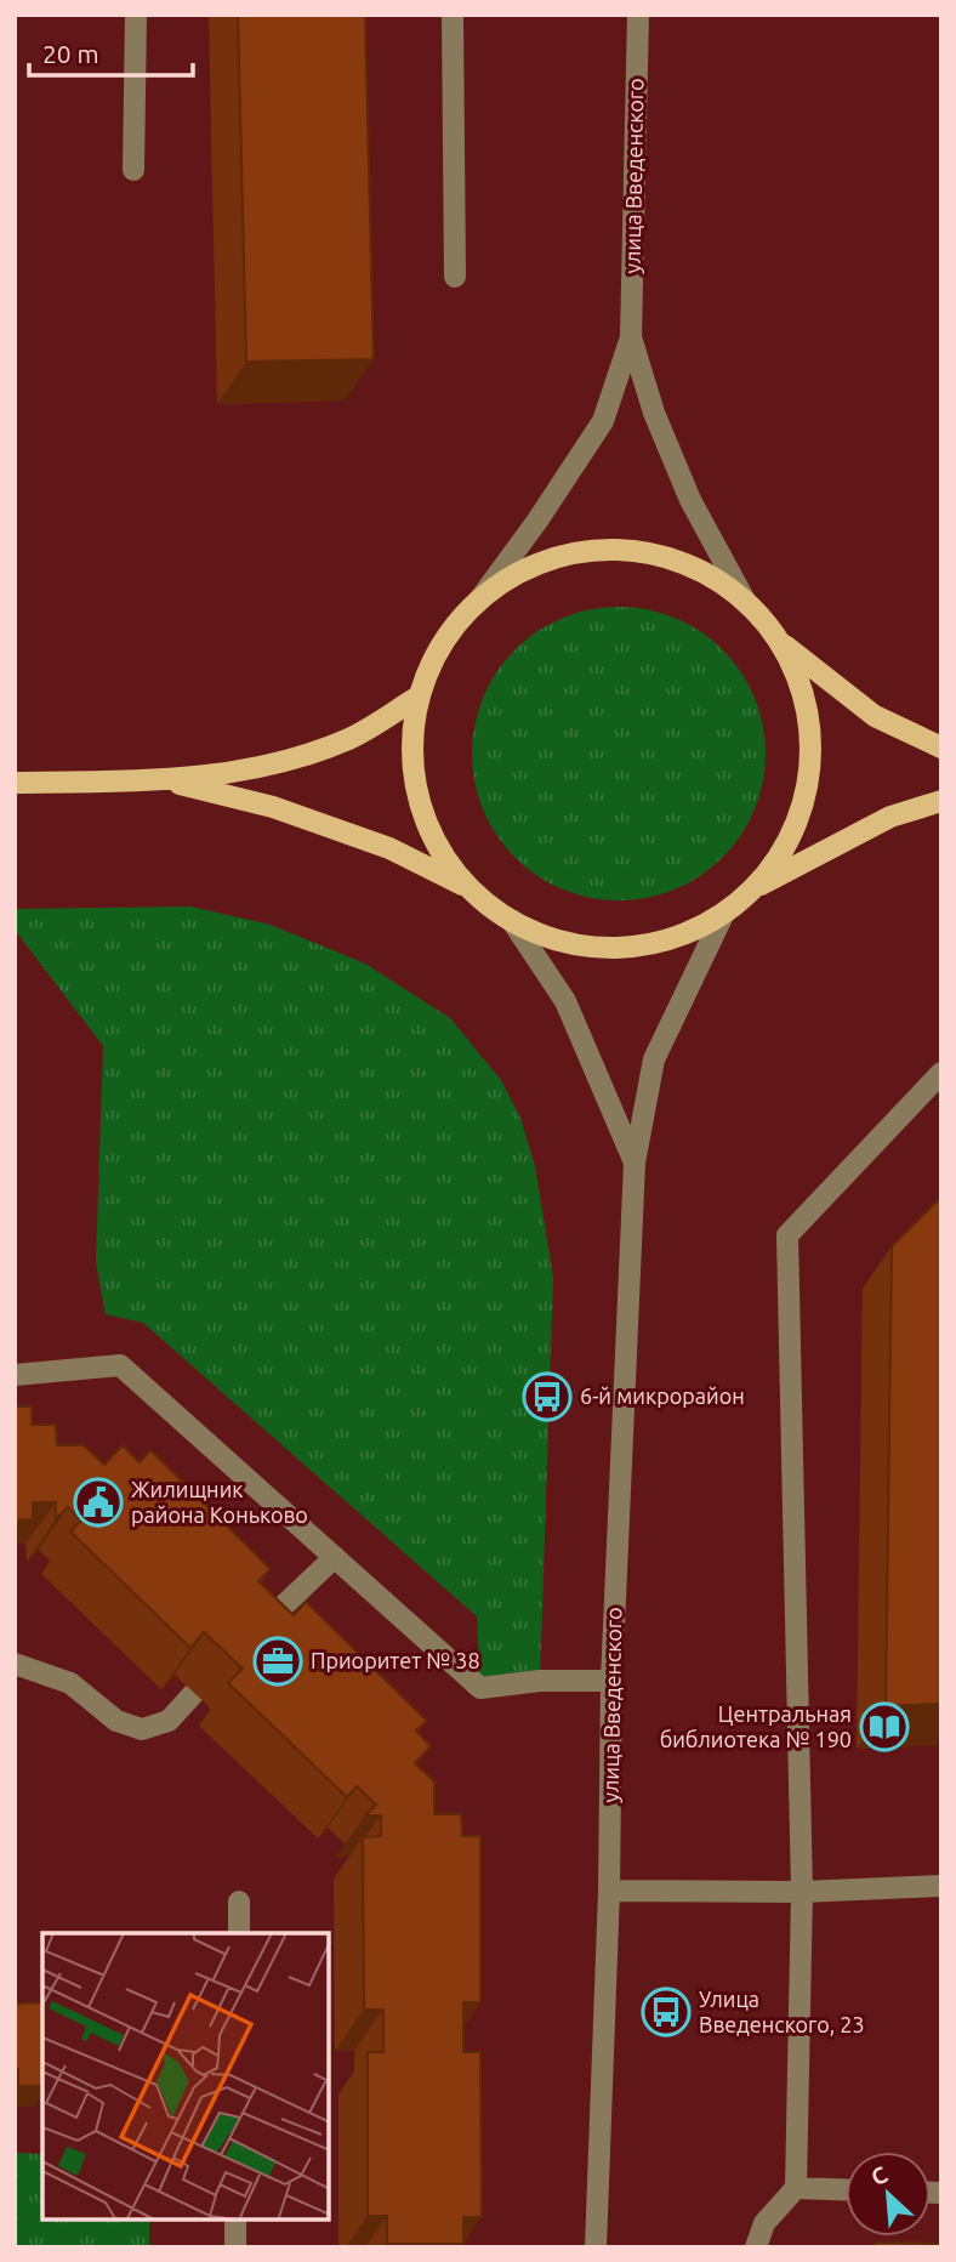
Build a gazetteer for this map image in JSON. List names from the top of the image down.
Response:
{
  "streets": {
    "street": ["улица Введенского"]
  },
  "places": {
    "bus stop": ["6-й микрорайон", "Улица Введенского, 23"],
    "public building": ["Жилищник района Коньково"],
    "office": ["Приоритет № 38"],
    "library": ["Центральная библиотека № 190"]
  },
  "scale_bar": "20 m",
  "north": "top left"
}
